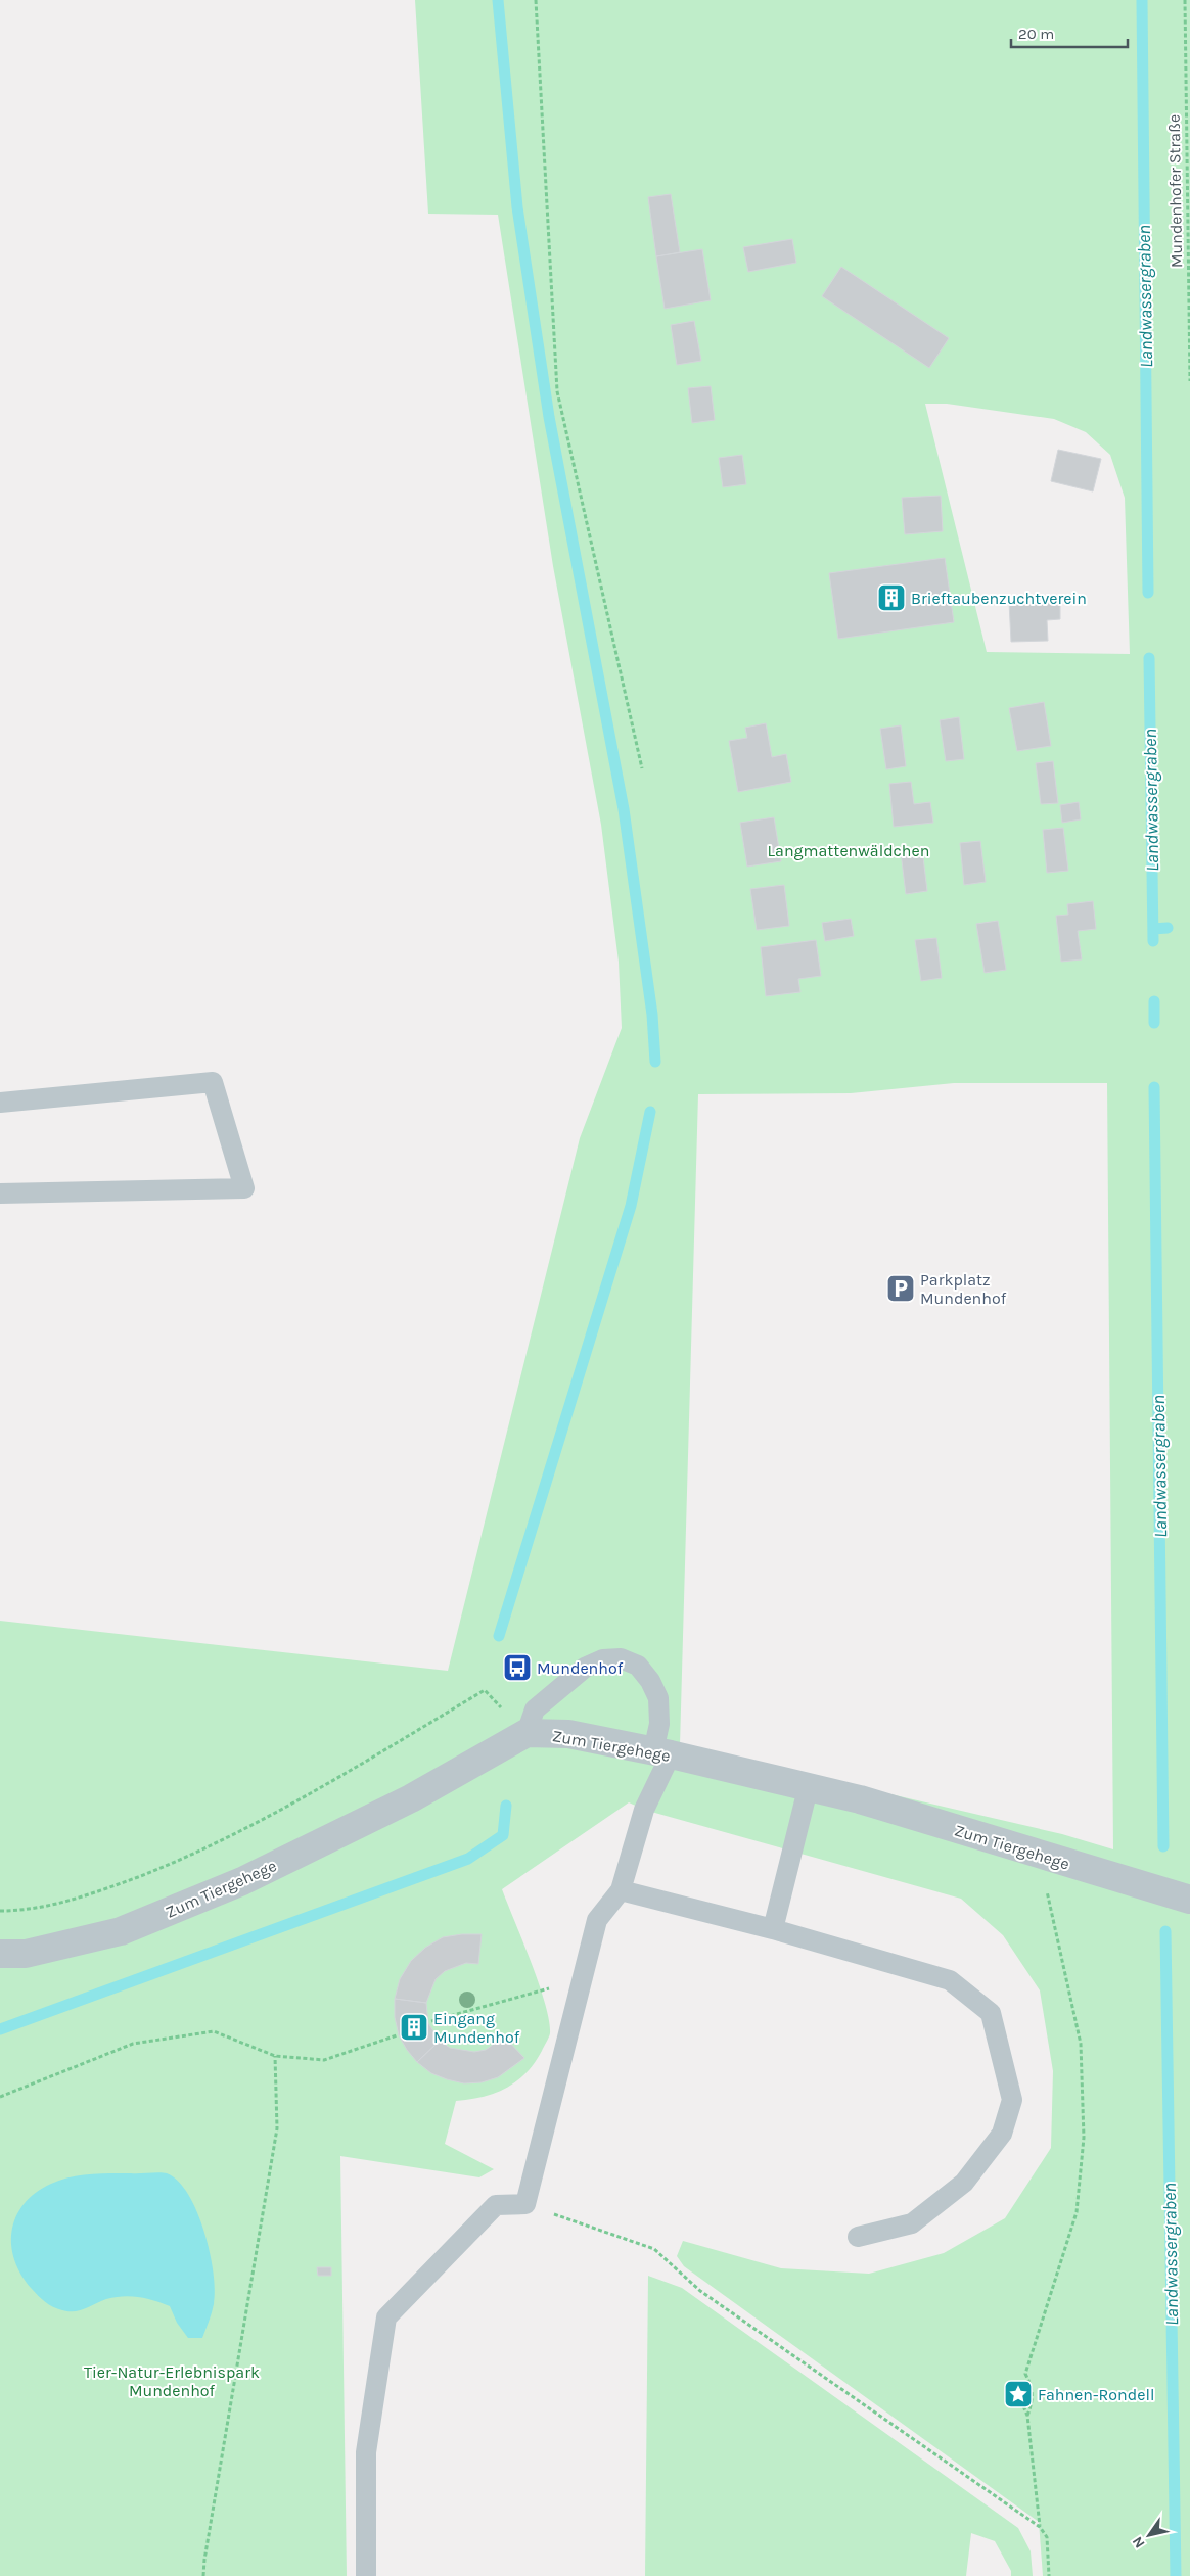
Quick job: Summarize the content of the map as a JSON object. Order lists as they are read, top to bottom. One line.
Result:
{"streets":{"street":["Zum Tiergehege"],"path":["Mundenhofer Straße"]},"water":["Landwassergraben"],"parks":["Langmattenwäldchen","Tier-Natur-Erlebnispark Mundenhof"],"places":{"building":["Brieftaubenzuchtverein","Eingang Mundenhof"],"parking":["Parkplatz Mundenhof"],"bus stop":["Mundenhof"],"place":["Fahnen-Rondell"]},"scale_bar":"20 m","north":"bottom left"}
